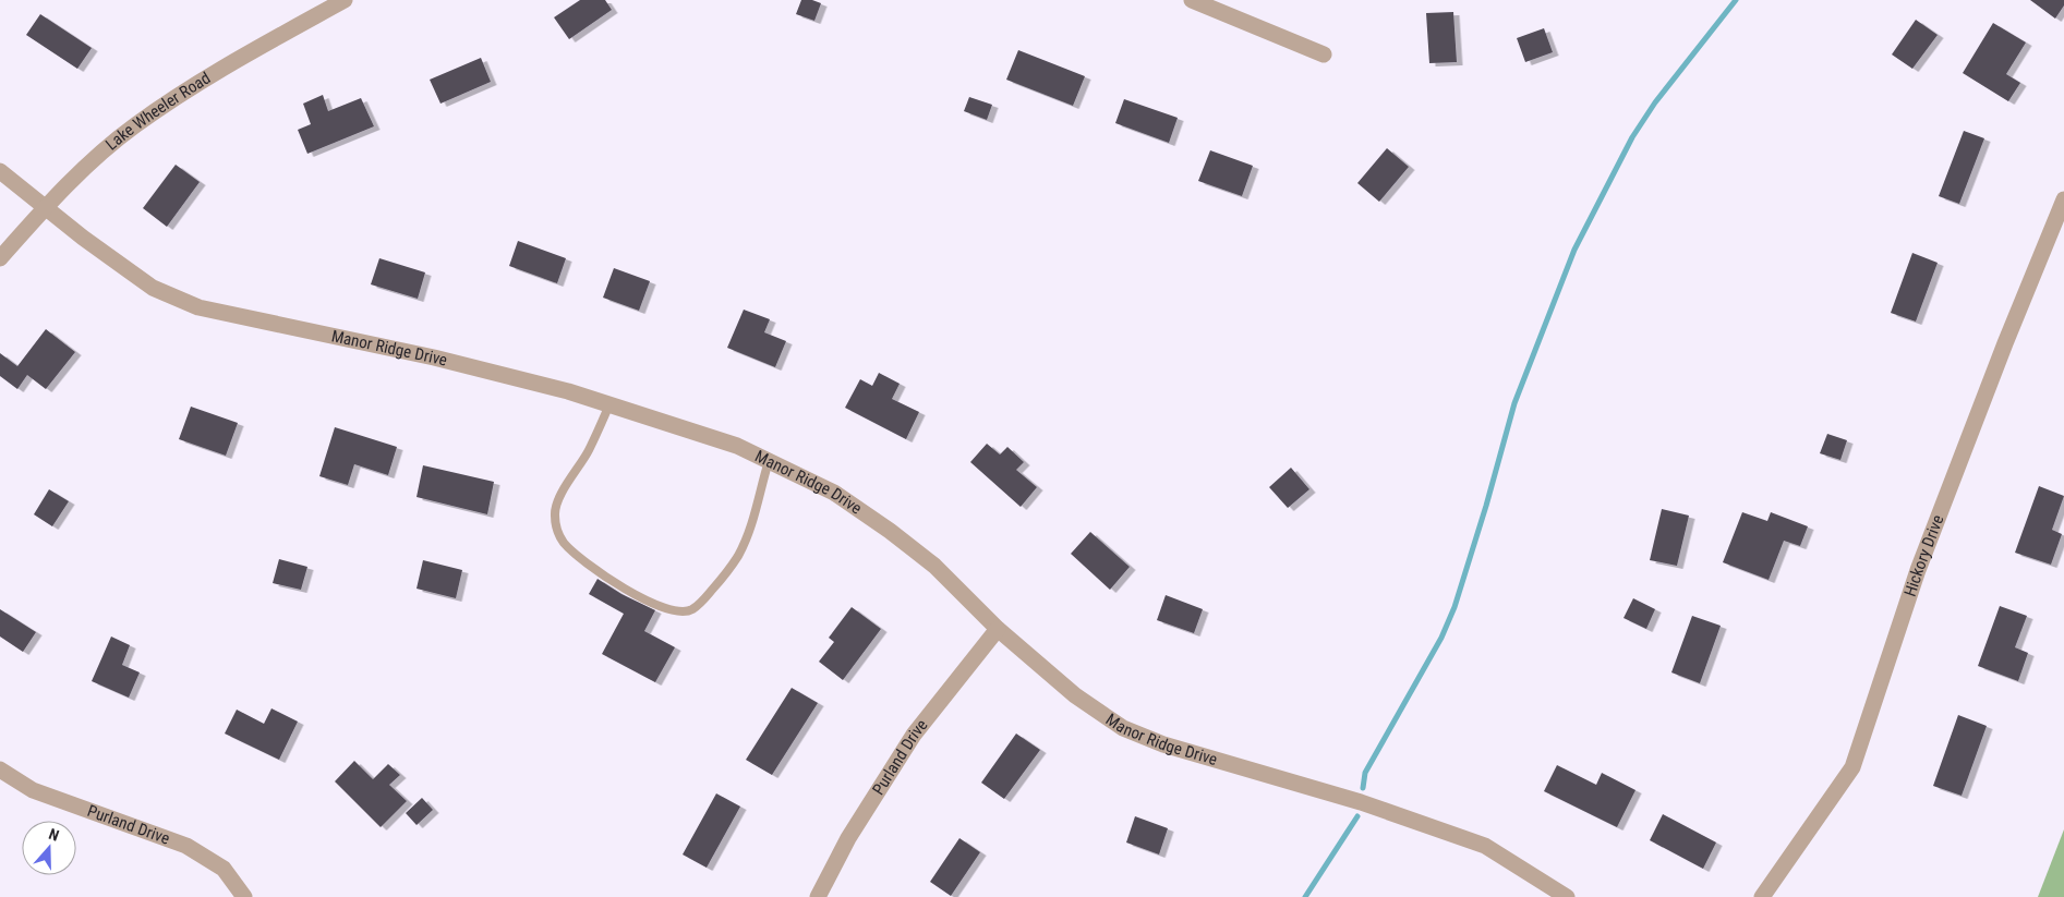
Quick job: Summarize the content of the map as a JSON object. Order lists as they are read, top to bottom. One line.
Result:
{"streets":{"street":["Lake Wheeler Road","Manor Ridge Drive","Hickory Drive","Purland Drive"]},"crossings":[["Lake Wheeler Road","Manor Ridge Drive"],["Manor Ridge Drive","Purland Drive"]],"north":"top"}
